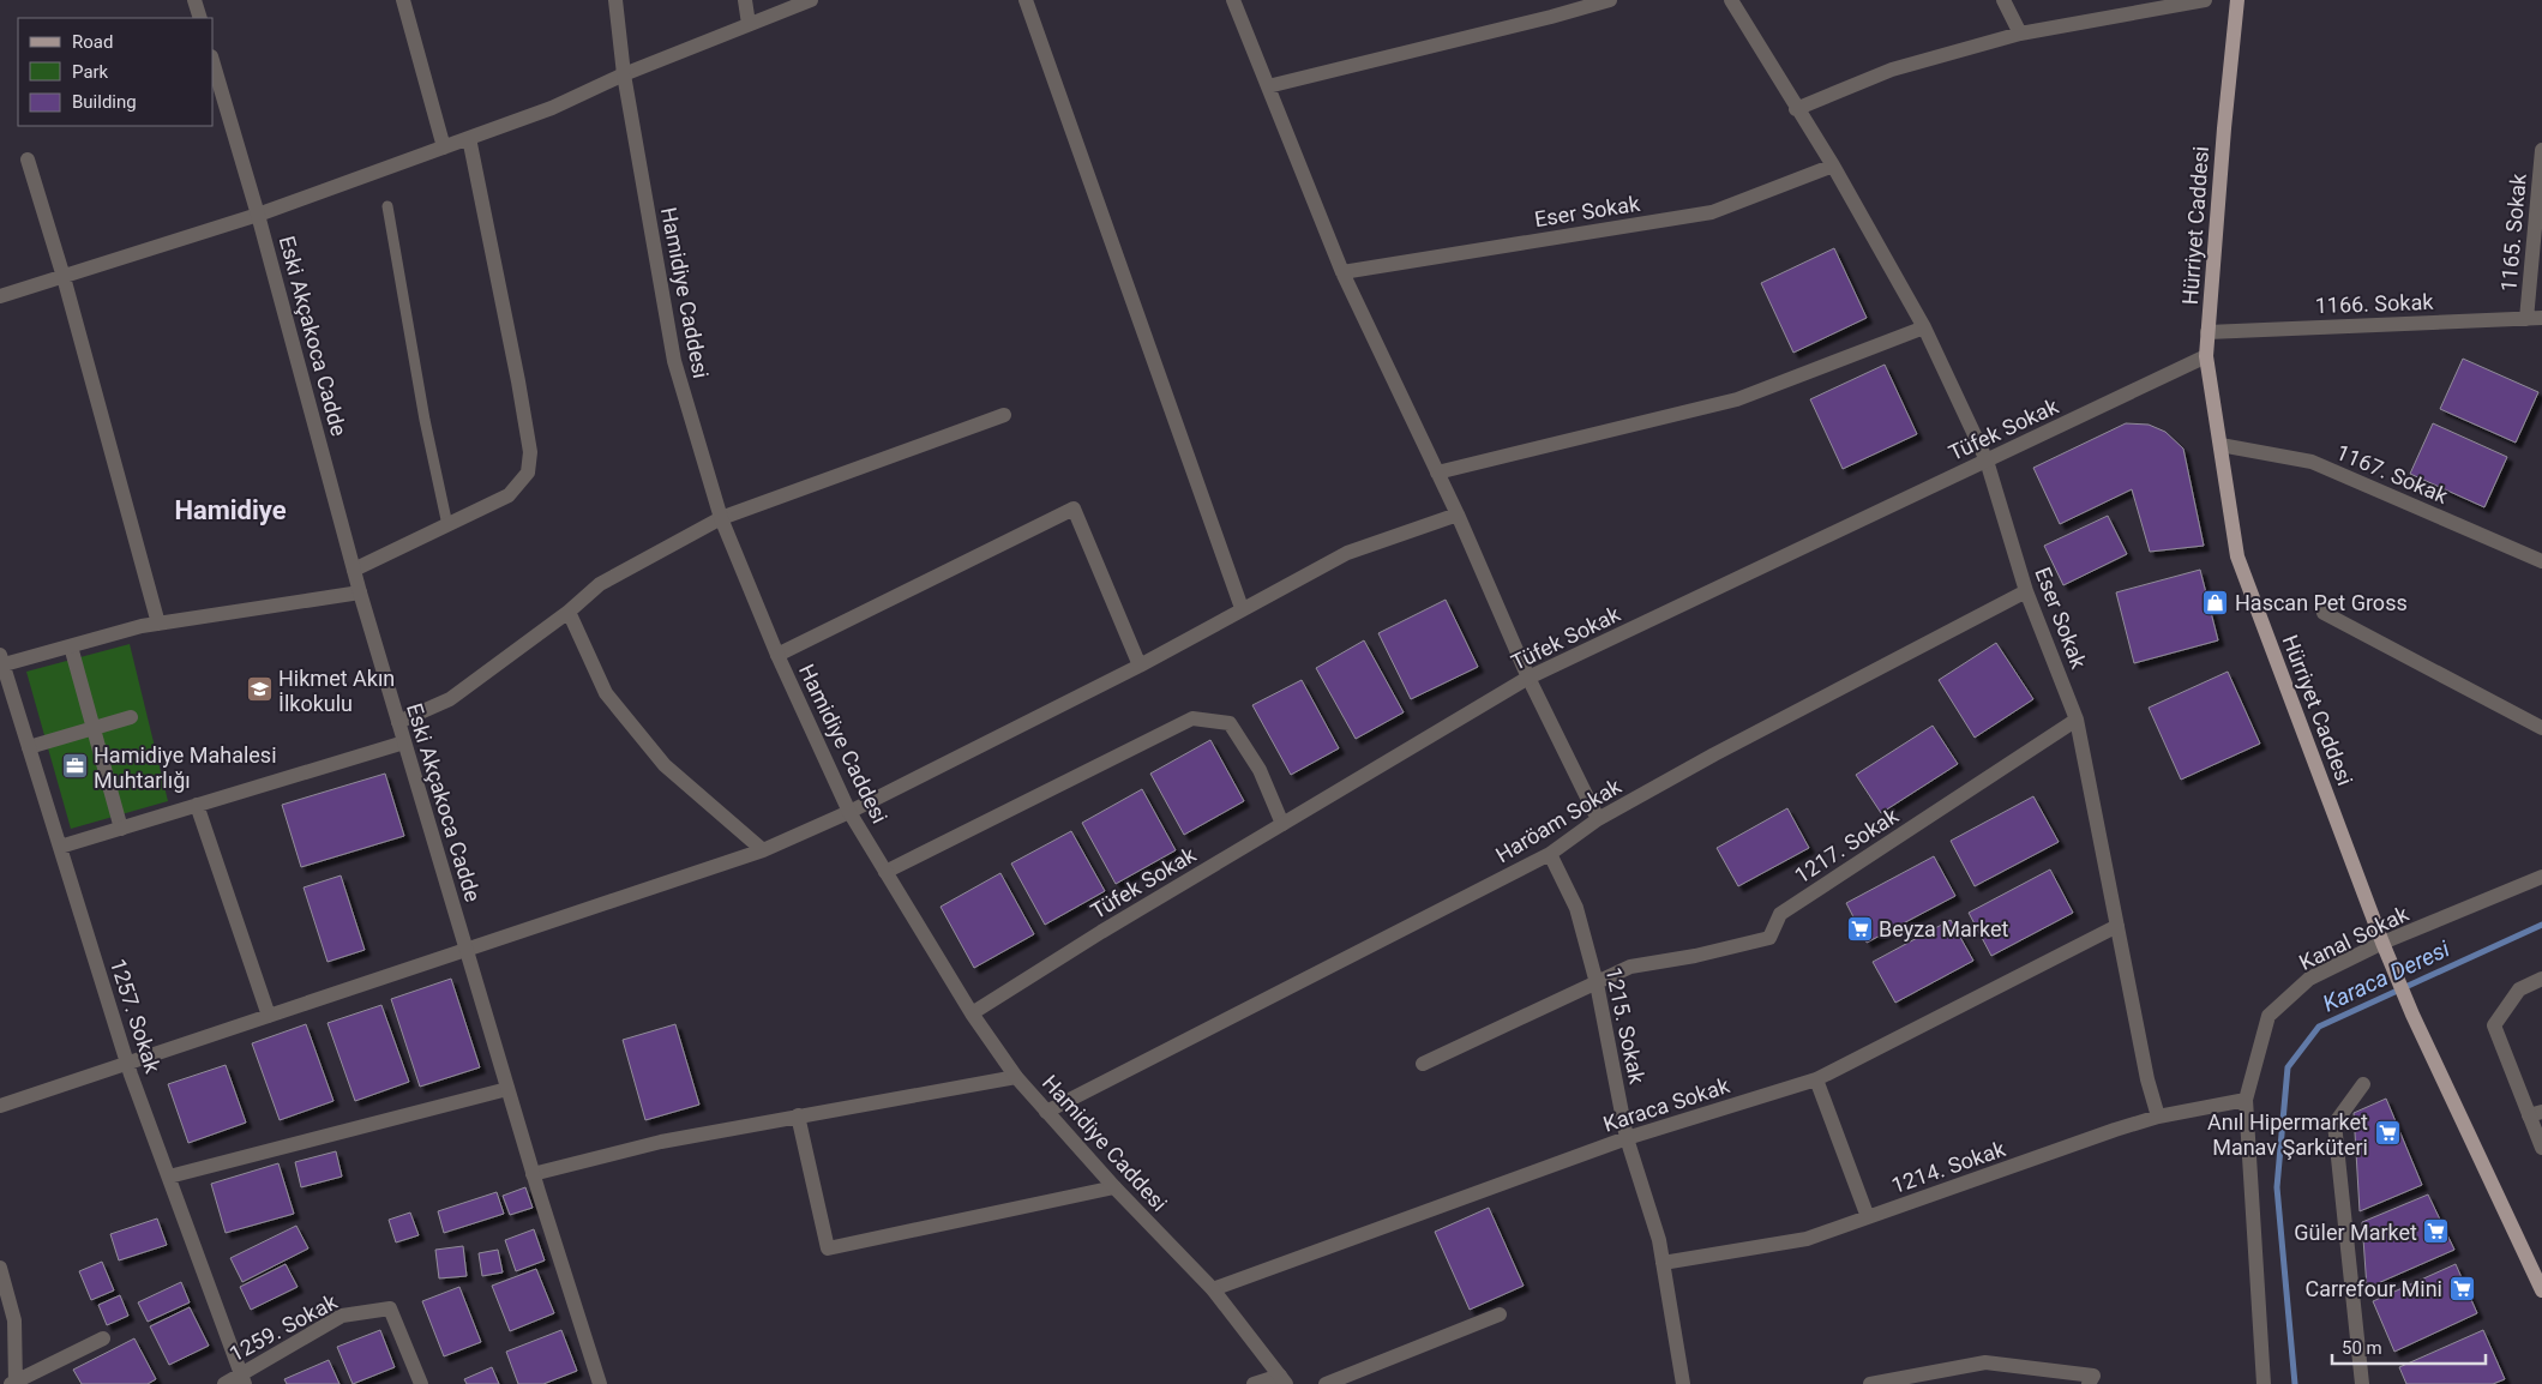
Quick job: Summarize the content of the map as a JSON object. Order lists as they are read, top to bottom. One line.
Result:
{"streets":{"main road":["Hürriyet Caddesi"],"street":["Eser Sokak","1165. Sokak","Hamidiye Caddesi","1166. Sokak","Eski Akçakoca Cadde","Tüfek Sokak","1167. Sokak","Haröam Sokak","1217. Sokak","Kanal Sokak","1257. Sokak","1215. Sokak","Karaca Sokak","1214. Sokak","1259. Sokak"]},"crossings":[["Eser Sokak","Tüfek Sokak"],["Eser Sokak","Haröam Sokak"],["Eser Sokak","1217. Sokak"],["Eser Sokak","Karaca Sokak"],["Eser Sokak","1214. Sokak"],["Hürriyet Caddesi","1166. Sokak"],["Hürriyet Caddesi","Tüfek Sokak"],["Hürriyet Caddesi","1167. Sokak"],["Hürriyet Caddesi","Kanal Sokak"],["1165. Sokak","1166. Sokak"],["Hamidiye Caddesi","Tüfek Sokak"],["Hamidiye Caddesi","Haröam Sokak"],["Hamidiye Caddesi","Karaca Sokak"],["Haröam Sokak","1215. Sokak"],["1217. Sokak","1215. Sokak"],["Kanal Sokak","1214. Sokak"],["1257. Sokak","1259. Sokak"],["1215. Sokak","Karaca Sokak"],["1215. Sokak","1214. Sokak"]],"districts":["Hamidiye"],"water":["Karaca Deresi"],"places":{"shop":["Hascan Pet Gross"],"school or university":["Hikmet Akın İlkokulu"],"office":["Hamidiye Mahalesi Muhtarlığı"],"supermarket":["Beyza Market","Anıl Hipermarket Manav Şarküteri","Güler Market","Carrefour Mini"]},"legend":["Road","Park","Building"],"scale_bar":"50 m"}
